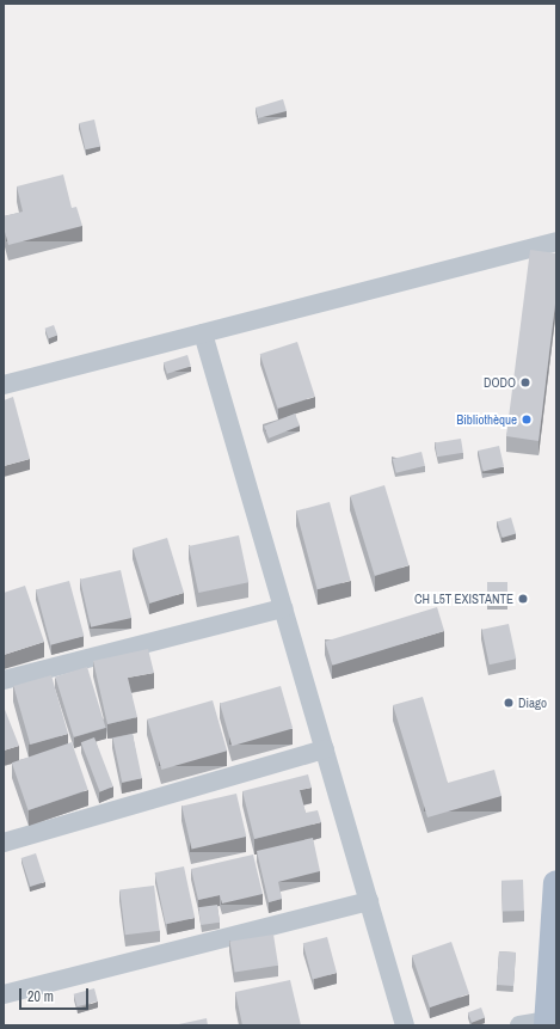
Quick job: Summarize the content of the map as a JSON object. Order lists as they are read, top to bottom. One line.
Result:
{"places":["DODO","Bibliothèque","CH L5T EXISTANTE","Diago"],"scale_bar":"20 m"}
